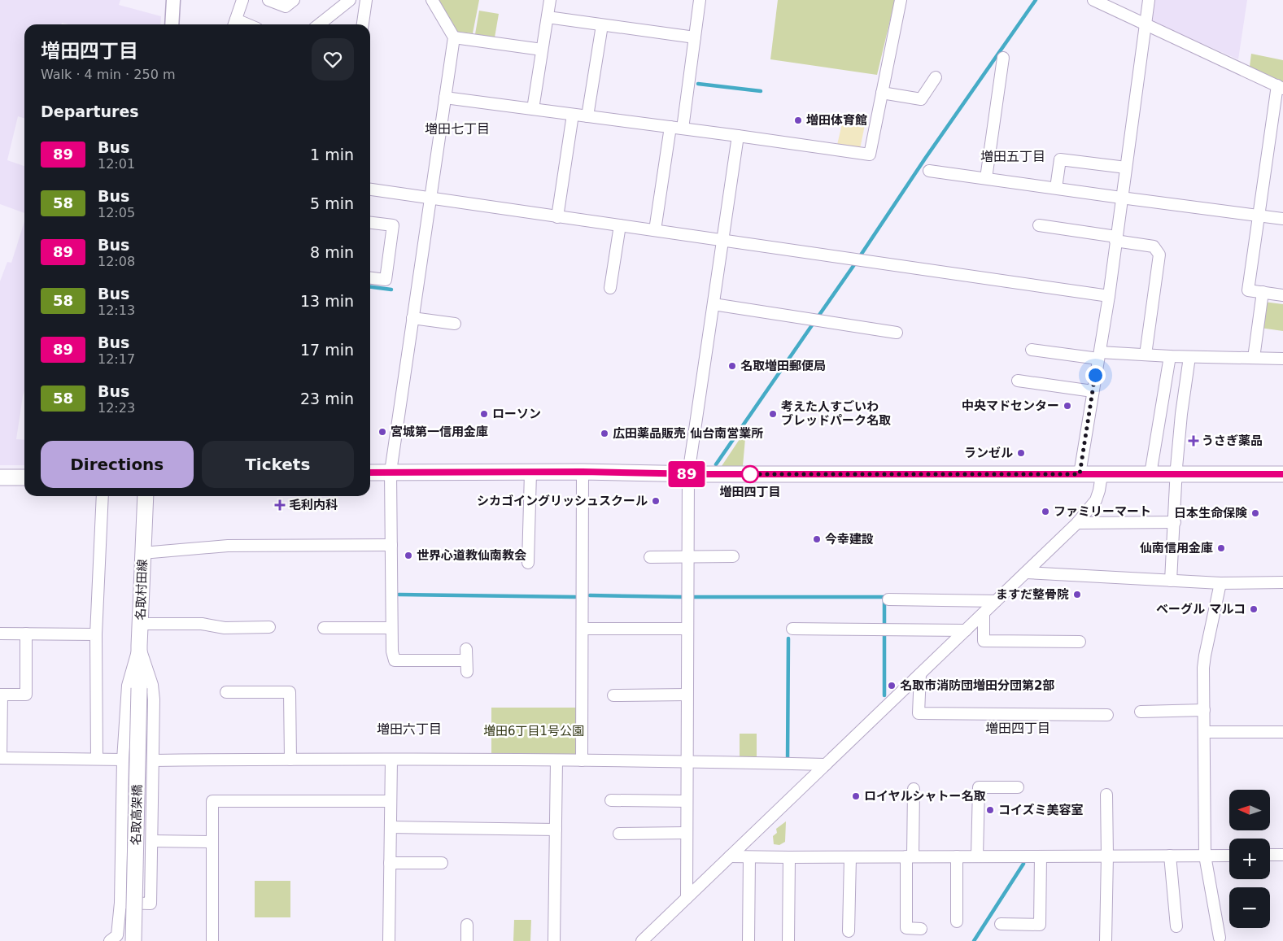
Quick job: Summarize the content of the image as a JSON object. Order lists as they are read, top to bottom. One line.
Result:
{"streets":{"main road":["名取村田線","名取高架橋"]},"crossings":[["名取村田線","名取高架橋"]],"districts":["増田七丁目","増田五丁目","増田四丁目","増田六丁目"],"parks":["増田6丁目1号公園"],"places":{"other":["増田体育館","名取増田郵便局","中央マドセンター","ローソン","考えた人すごいわ ブレッドパーク名取","宮城第一信用金庫","広田薬品販売 仙台南営業所","ランゼル","増田四丁目","シカゴイングリッシュスクール","ファミリーマート","日本生命保険","今幸建設","仙南信用金庫","世界心道教仙南教会","ますだ整骨院","ベーグル マルコ","名取市消防団増田分団第2部","ロイヤルシャトー名取","コイズミ美容室"],"health":["うさぎ薬品","毛利内科"]},"lines":["bus line 89"],"north":"left","page":{"on_map":"89","heading":[["増田四丁目","Walk · 4 min · 250 m"],"Departures"],"list":[{"mark":"89","name":"Bus","note":"12:01","value":"1 min"},{"mark":"58","name":"Bus","note":"12:05","value":"5 min"},{"mark":"89","name":"Bus","note":"12:08","value":"8 min"},{"mark":"58","name":"Bus","note":"12:13","value":"13 min"},{"mark":"89","name":"Bus","note":"12:17","value":"17 min"},{"mark":"58","name":"Bus","note":"12:23","value":"23 min"}],"buttons":["Directions","Tickets"],"map_buttons":["+","−"]}}
